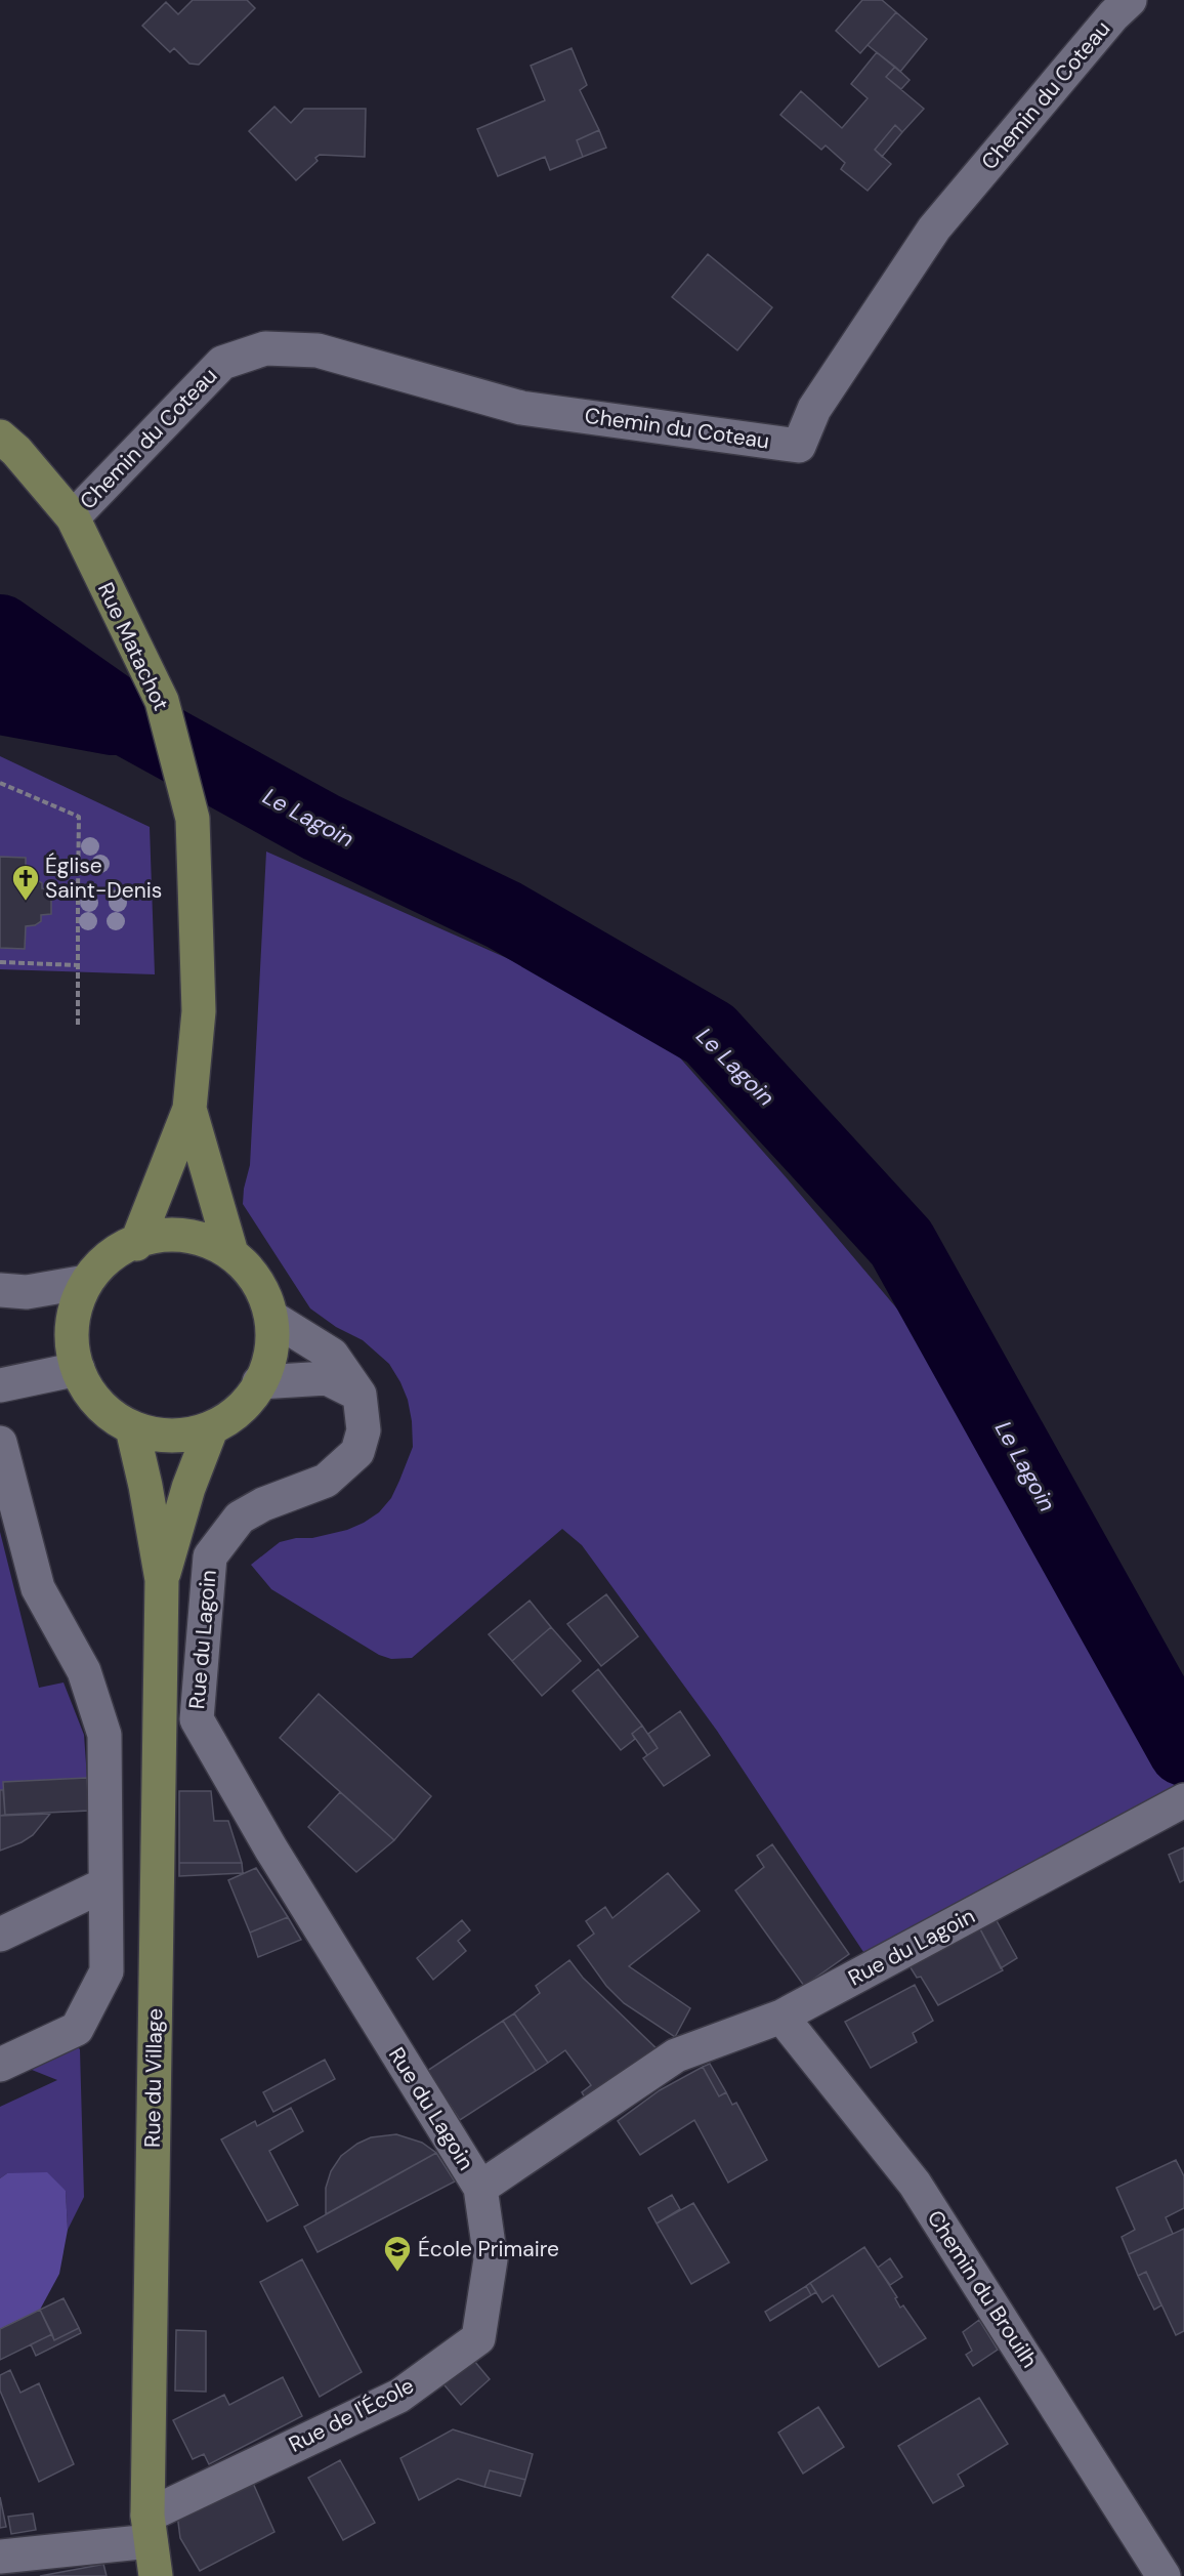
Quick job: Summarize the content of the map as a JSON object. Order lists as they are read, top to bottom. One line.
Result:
{"streets":{"main road":["Rue Matachot","Rue du Village"],"street":["Chemin du Coteau","Rue du Lagoin","Chemin du Brouilh","Rue de l'École"]},"crossings":[["Chemin du Coteau","Rue Matachot"],["Rue Matachot","Rue du Lagoin"],["Rue Matachot","Rue du Village"],["Rue du Lagoin","Rue du Village"],["Rue du Lagoin","Chemin du Brouilh"],["Rue du Lagoin","Rue de l'École"],["Rue du Village","Rue de l'École"]],"water":["Le Lagoin"],"places":{"church":["Église Saint-Denis"],"school or university":["École Primaire"]}}
